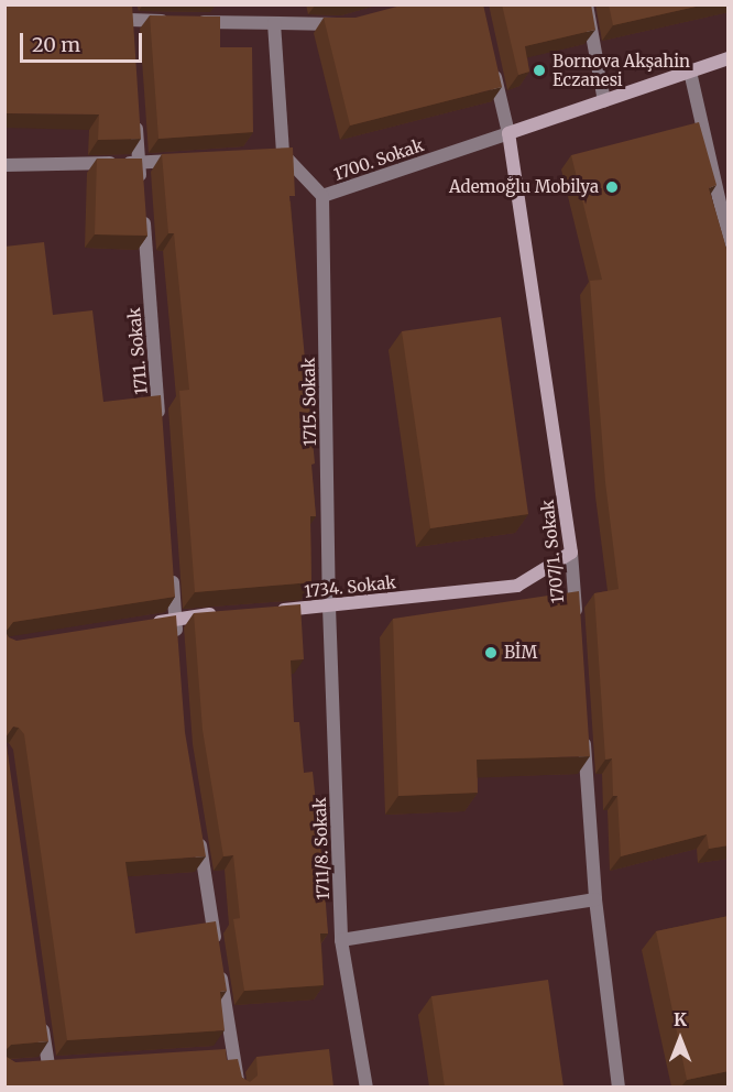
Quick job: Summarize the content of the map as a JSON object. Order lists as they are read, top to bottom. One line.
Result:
{"streets":{"street":["1700. Sokak","1711. Sokak","1715. Sokak","1707/1. Sokak","1734. Sokak","1711/8. Sokak"]},"crossings":[["1700. Sokak","1715. Sokak"],["1700. Sokak","1707/1. Sokak"],["1715. Sokak","1734. Sokak"],["1715. Sokak","1711/8. Sokak"],["1707/1. Sokak","1734. Sokak"],["1734. Sokak","1711/8. Sokak"]],"places":["Bornova Akşahin Eczanesi","Ademoğlu Mobilya","BİM"],"scale_bar":"20 m","north":"top"}
